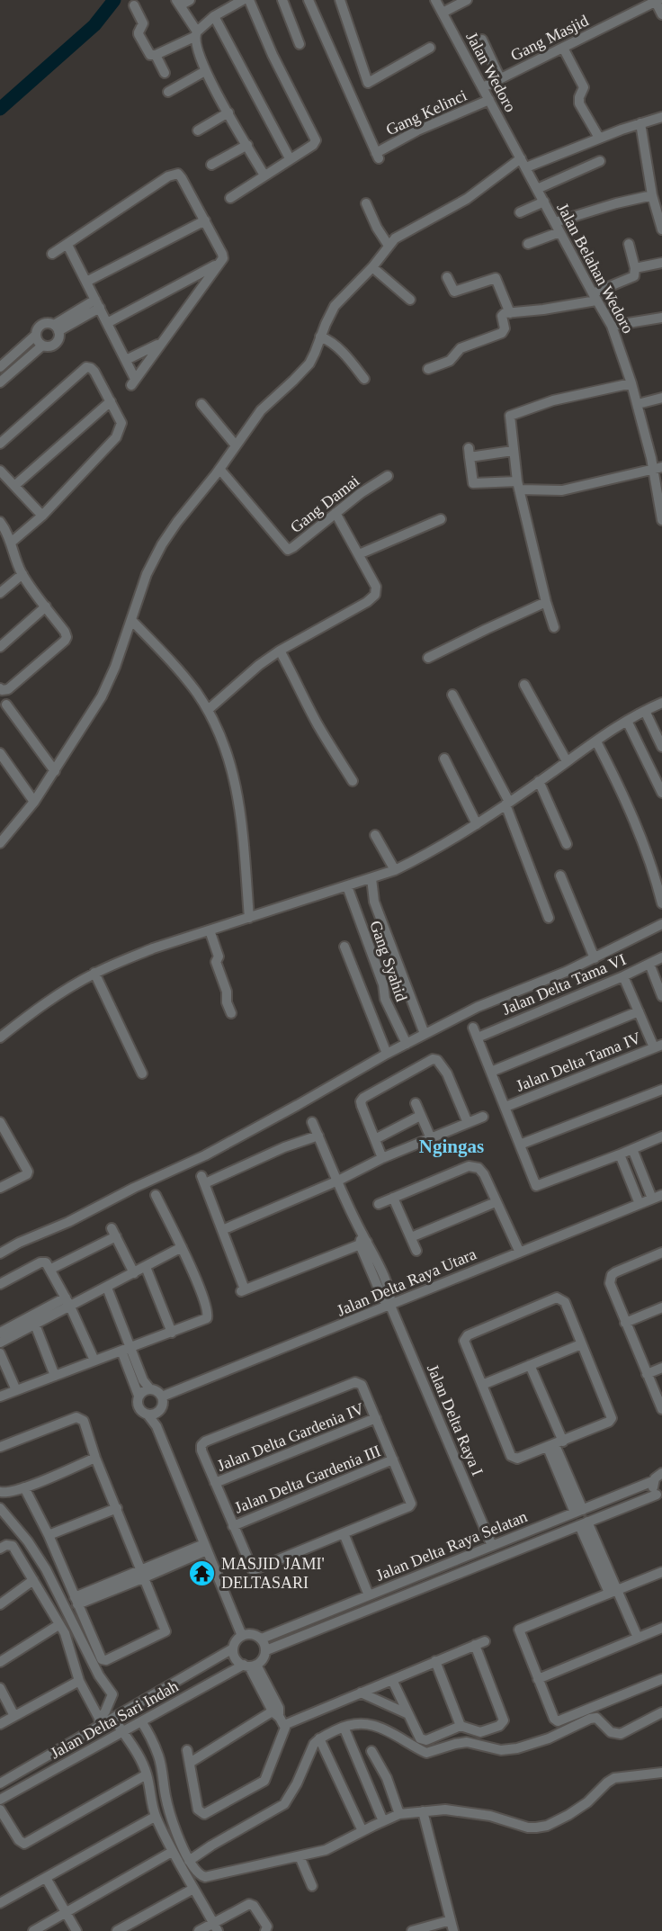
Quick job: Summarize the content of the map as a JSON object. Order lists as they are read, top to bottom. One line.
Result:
{"streets":{"street":["Gang Masjid","Jalan Wedoro","Gang Kelinci","Jalan Belahan Wedoro","Gang Damai","Gang Syahid","Jalan Delta Tama VI","Jalan Delta Tama IV","Jalan Delta Raya Utara","Jalan Delta Raya I","Jalan Delta Gardenia IV","Jalan Delta Gardenia III","Jalan Delta Raya Selatan","Jalan Delta Sari Indah"]},"crossings":[["Gang Masjid","Jalan Wedoro"],["Jalan Wedoro","Gang Kelinci"],["Jalan Wedoro","Jalan Belahan Wedoro"],["Jalan Delta Raya Utara","Jalan Delta Raya I"],["Jalan Delta Raya I","Jalan Delta Raya Selatan"],["Jalan Delta Raya Selatan","Jalan Delta Sari Indah"]],"districts":["Ngingas"],"places":{"temple":["MASJID JAMI' DELTASARI"]}}
